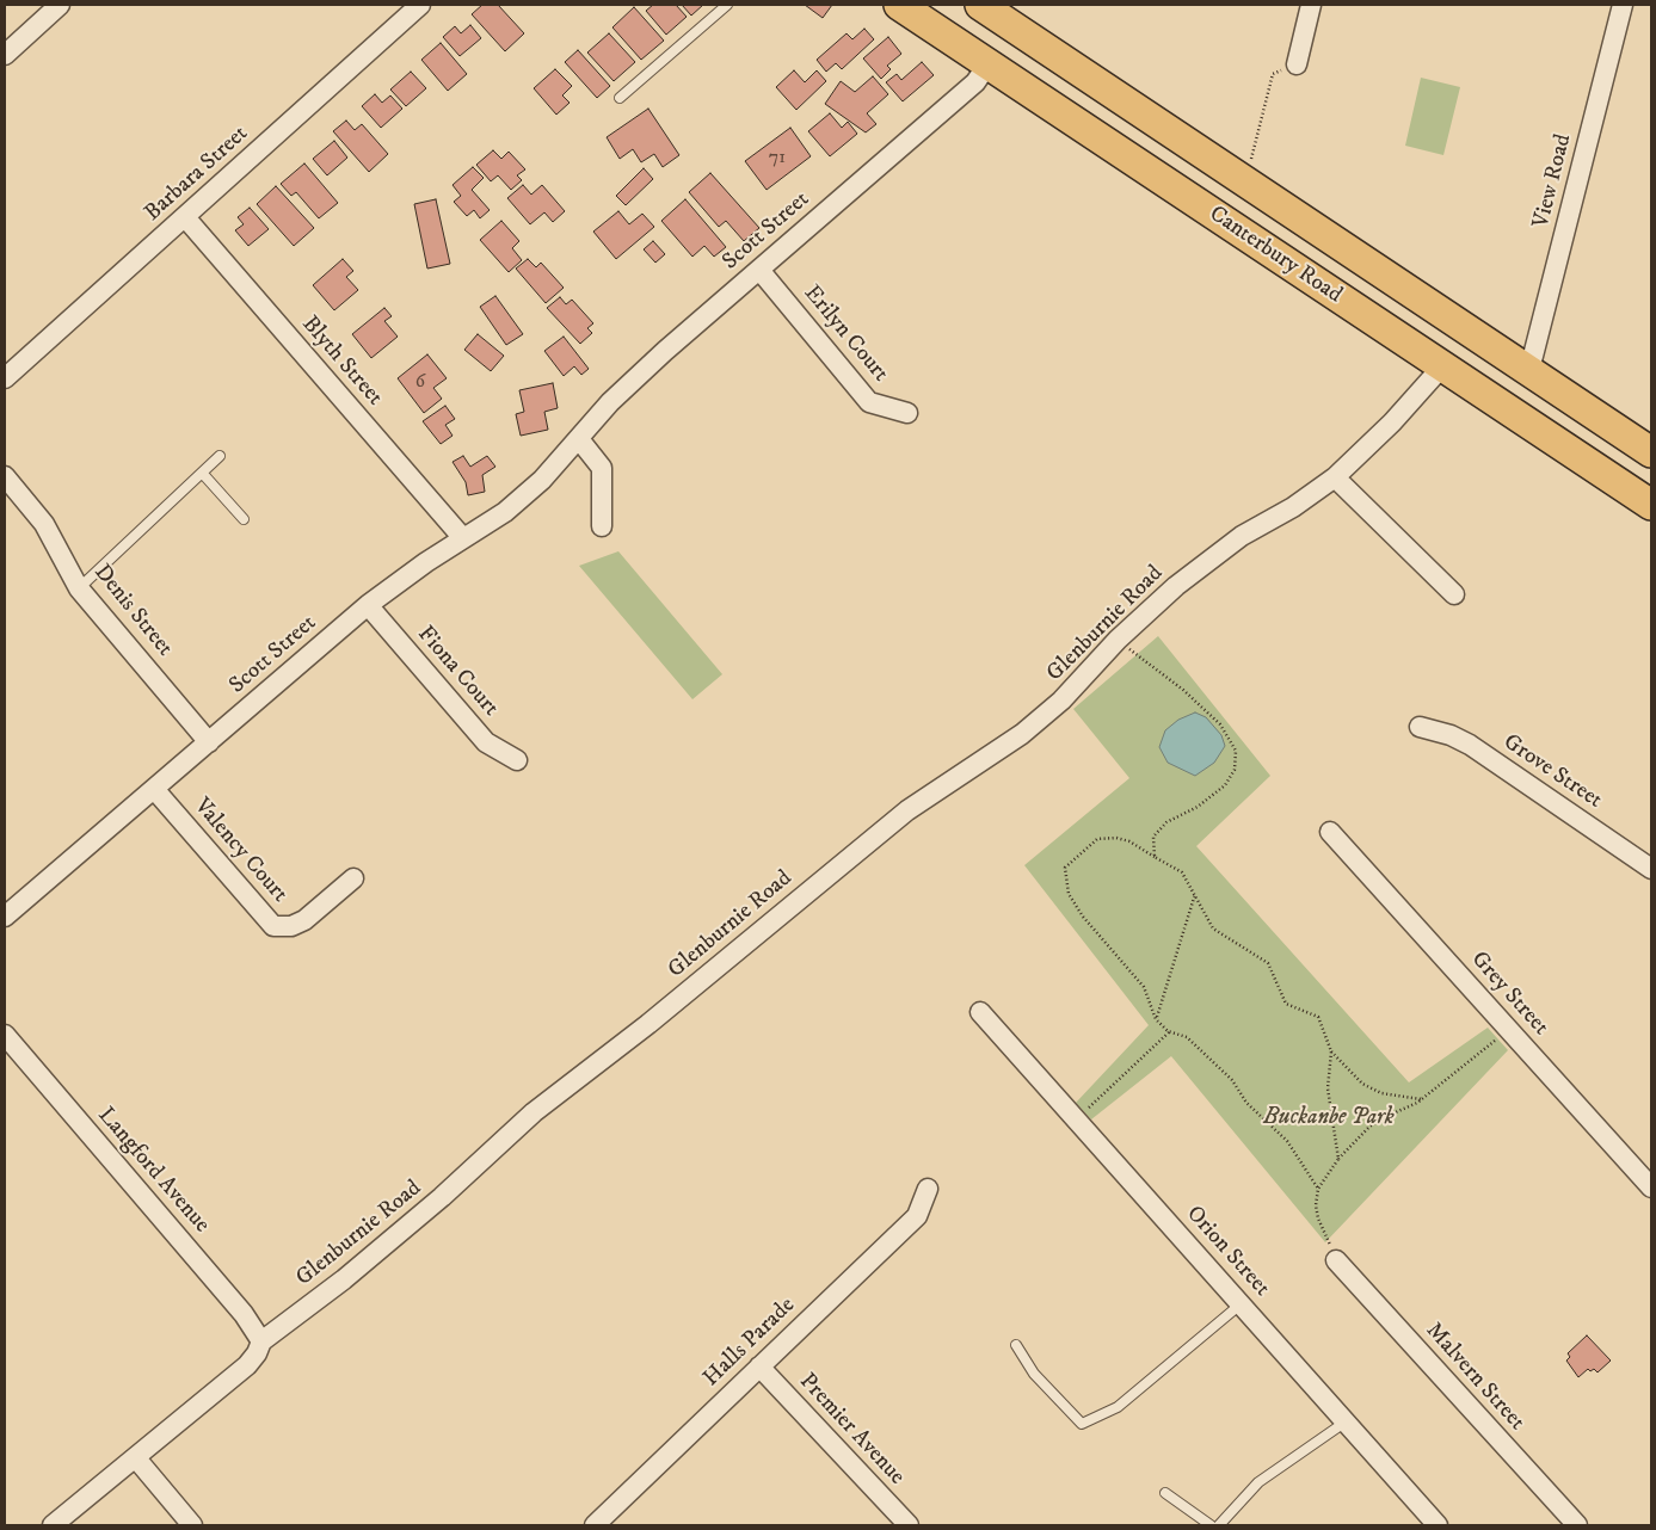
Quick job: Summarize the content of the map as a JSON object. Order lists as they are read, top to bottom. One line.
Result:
{"streets":{"main road":["Canterbury Road"],"street":["Barbara Street","View Road","Scott Street","Erilyn Court","Blyth Street","Denis Street","Glenburnie Road","Fiona Court","Grove Street","Valency Court","Grey Street","Langford Avenue","Orion Street","Halls Parade","Malvern Street","Premier Avenue"]},"crossings":[["Barbara Street","Blyth Street"],["View Road","Canterbury Road"],["Scott Street","Canterbury Road"],["Scott Street","Erilyn Court"],["Scott Street","Blyth Street"],["Scott Street","Denis Street"],["Scott Street","Fiona Court"],["Scott Street","Valency Court"],["Canterbury Road","Glenburnie Road"],["Glenburnie Road","Langford Avenue"],["Halls Parade","Premier Avenue"]],"parks":["Buckanbe Park"],"house_numbers":["71","6"]}
